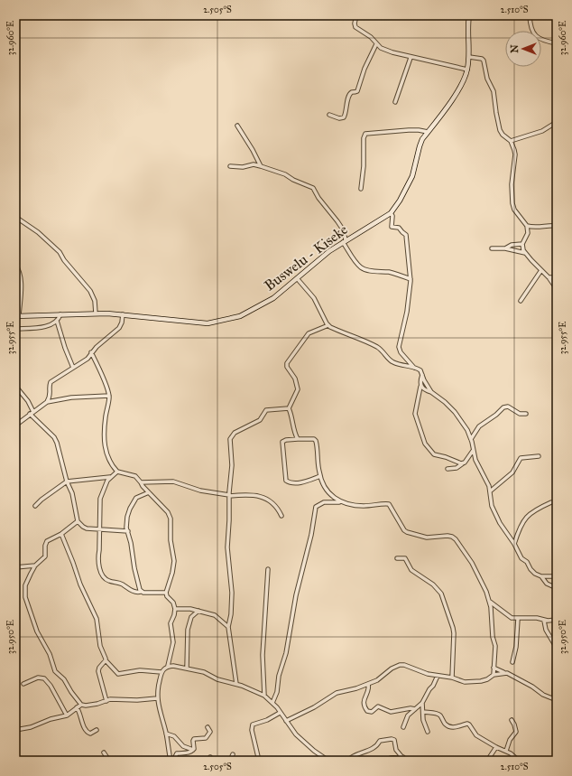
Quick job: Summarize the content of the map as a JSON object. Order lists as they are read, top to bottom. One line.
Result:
{"streets":{"main road":["Buswelu - Kiseke"]},"north":"left","coordinates":["2.505°S","2.510°S","32.960°E","32.955°E","32.950°E"]}
